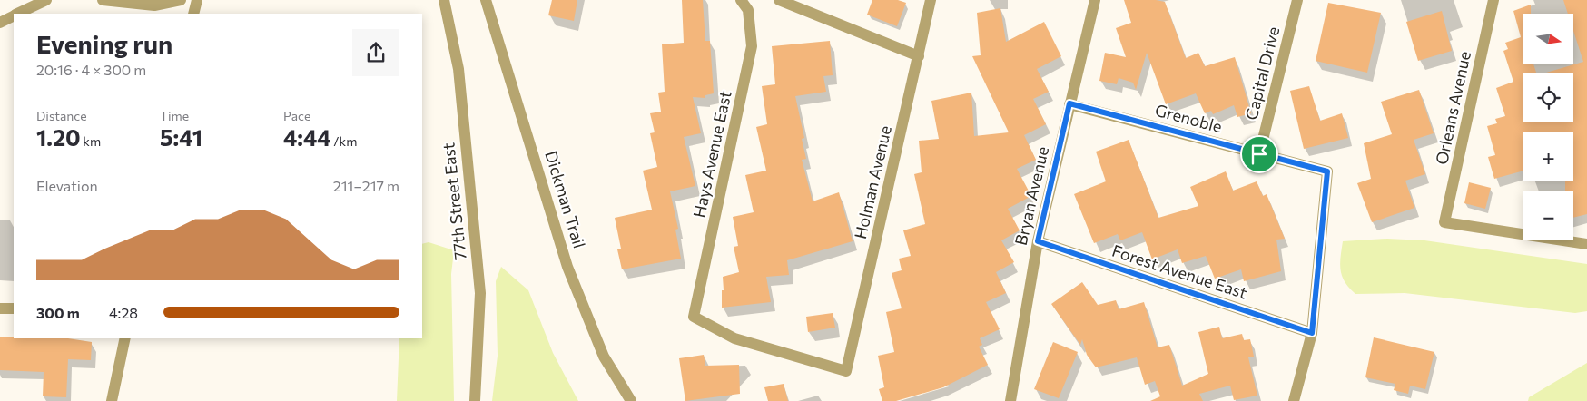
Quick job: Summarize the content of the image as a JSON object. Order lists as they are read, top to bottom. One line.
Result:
{"streets":{"street":["Capital Drive","Orleans Avenue","Grenoble","Hays Avenue East","Holman Avenue","Bryan Avenue","Dickman Trail","77th Street East","Forest Avenue East"]},"crossings":[["Capital Drive","Grenoble"],["Grenoble","Bryan Avenue"],["Grenoble","Forest Avenue East"],["Hays Avenue East","Holman Avenue"],["Bryan Avenue","Forest Avenue East"]],"north":"right","page":{"map_buttons":["+","−"],"heading":["Evening run","20:16 · 4 × 300 m"],"stats":[["Distance","1.20 km"],["Time","5:41"],["Pace","4:44 /km"]],"chart":["Elevation","211–217 m"],"list":[{"name":"300 m","note":"4:28"}]}}
